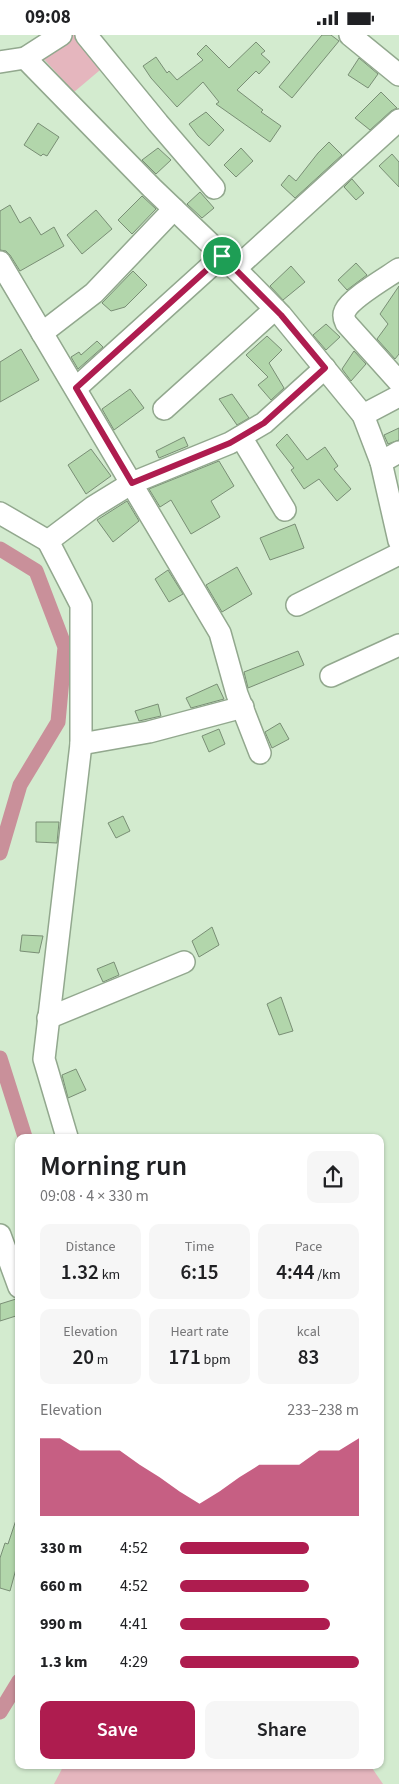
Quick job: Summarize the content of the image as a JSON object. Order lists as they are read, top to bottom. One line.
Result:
{"page":{"status":"09:08","heading":["Morning run","09:08 · 4 × 330 m"],"stats":[["Distance","1.32 km"],["Time","6:15"],["Pace","4:44 /km"],["Elevation","20 m"],["Heart rate","171 bpm"],["kcal","83"]],"chart":["Elevation","233–238 m"],"list":[{"name":"330 m","note":"4:52"},{"name":"660 m","note":"4:52"},{"name":"990 m","note":"4:41"},{"name":"1.3 km","note":"4:29"}],"buttons":["Save","Share"]}}
